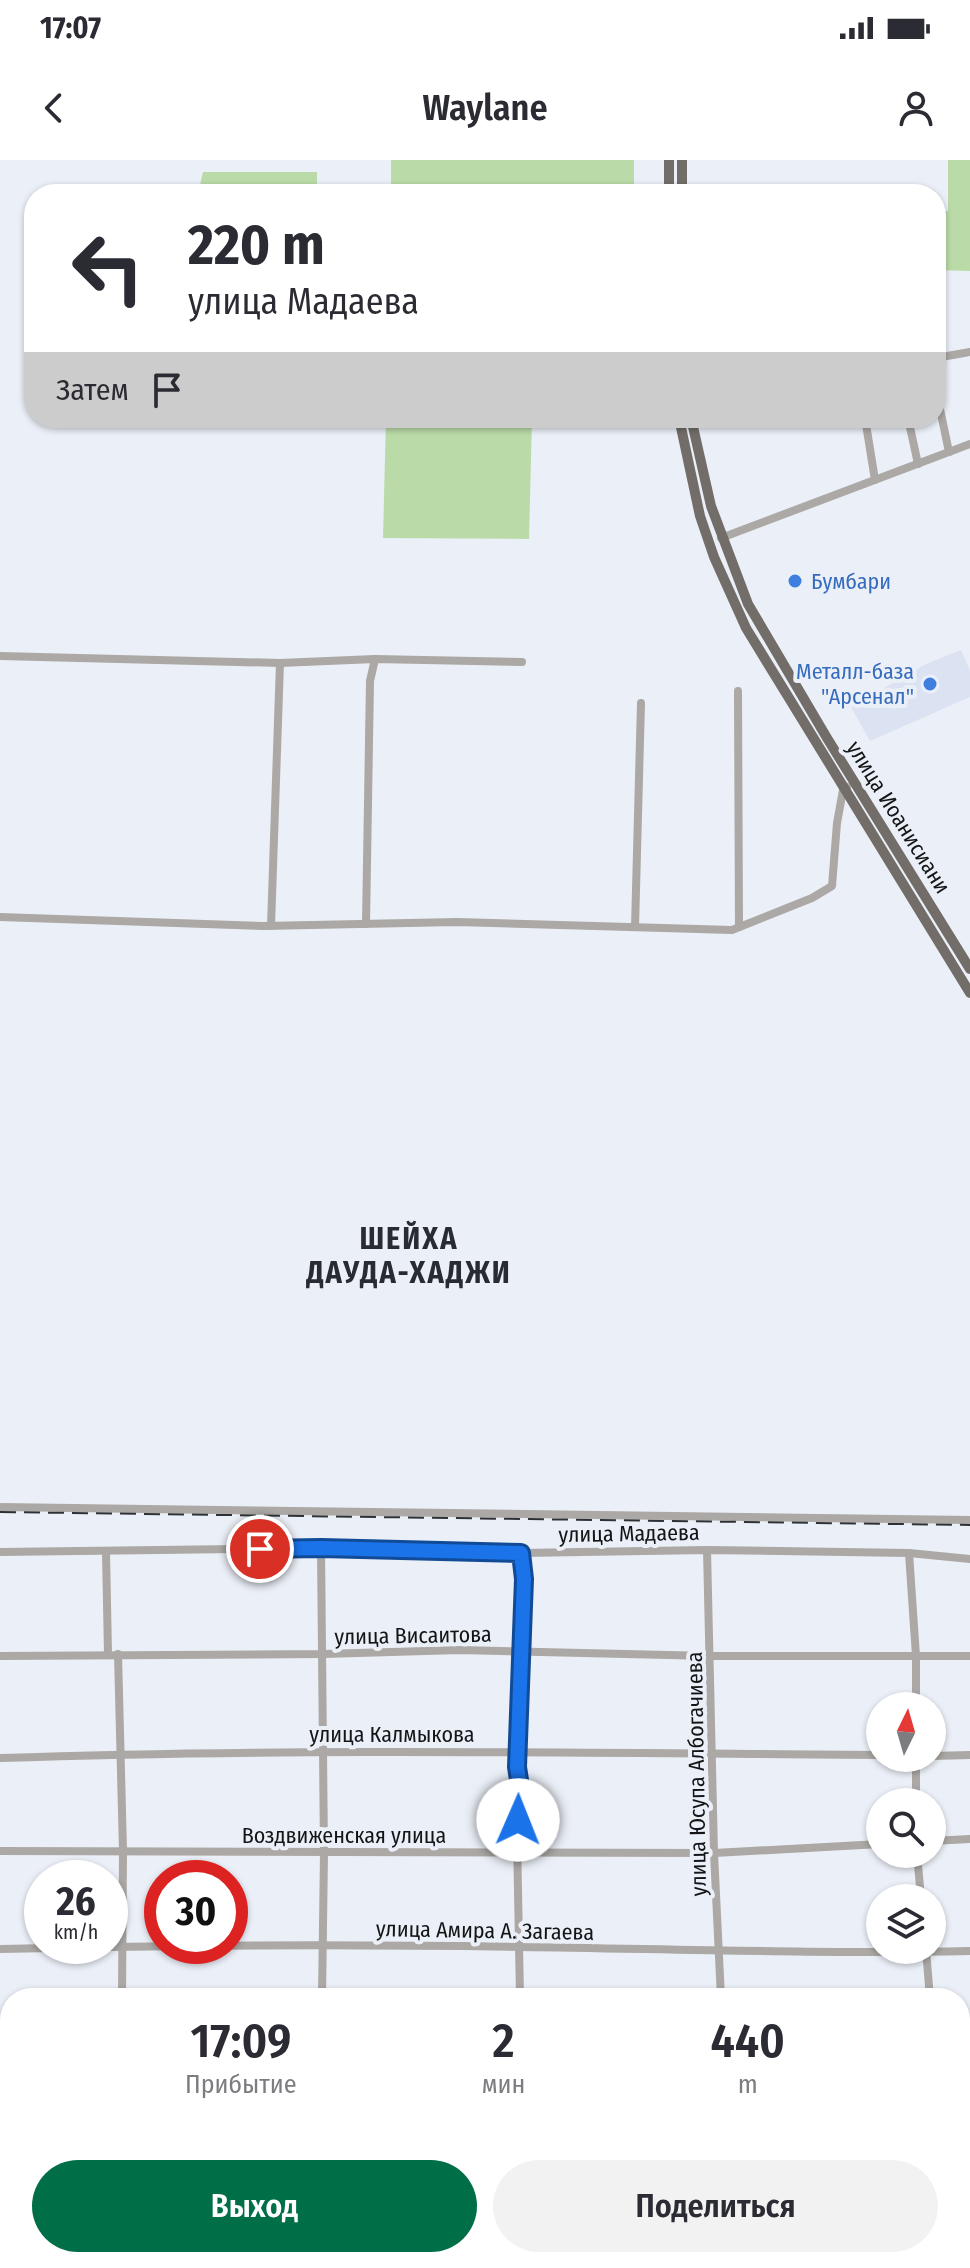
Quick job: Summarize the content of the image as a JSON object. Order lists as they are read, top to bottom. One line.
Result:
{"streets":{"main road":["улица Иоанисиани"],"street":["улица Мадаева","улица Висаитова","улица Калмыкова","улица Юсупа Албогачиева","Воздвиженская улица","улица Амира А. Загаева"]},"crossings":[["улица Мадаева","улица Юсупа Албогачиева"],["улица Висаитова","улица Юсупа Албогачиева"],["улица Калмыкова","улица Юсупа Албогачиева"],["улица Юсупа Албогачиева","Воздвиженская улица"],["улица Юсупа Албогачиева","улица Амира А. Загаева"]],"districts":["ШЕЙХА ДАУДА-ХАДЖИ"],"places":["Бумбари","Металл-база \"Арсенал\""],"north":"top","page":{"status":"17:07","header":"Waylane","turn":["220 m","улица Мадаева"],"then":"Затем","speed":"26 km/h","limit":"30","eta":["17:09","Прибытие","2","мин","440","m"],"buttons":["Выход","Поделиться"]}}
